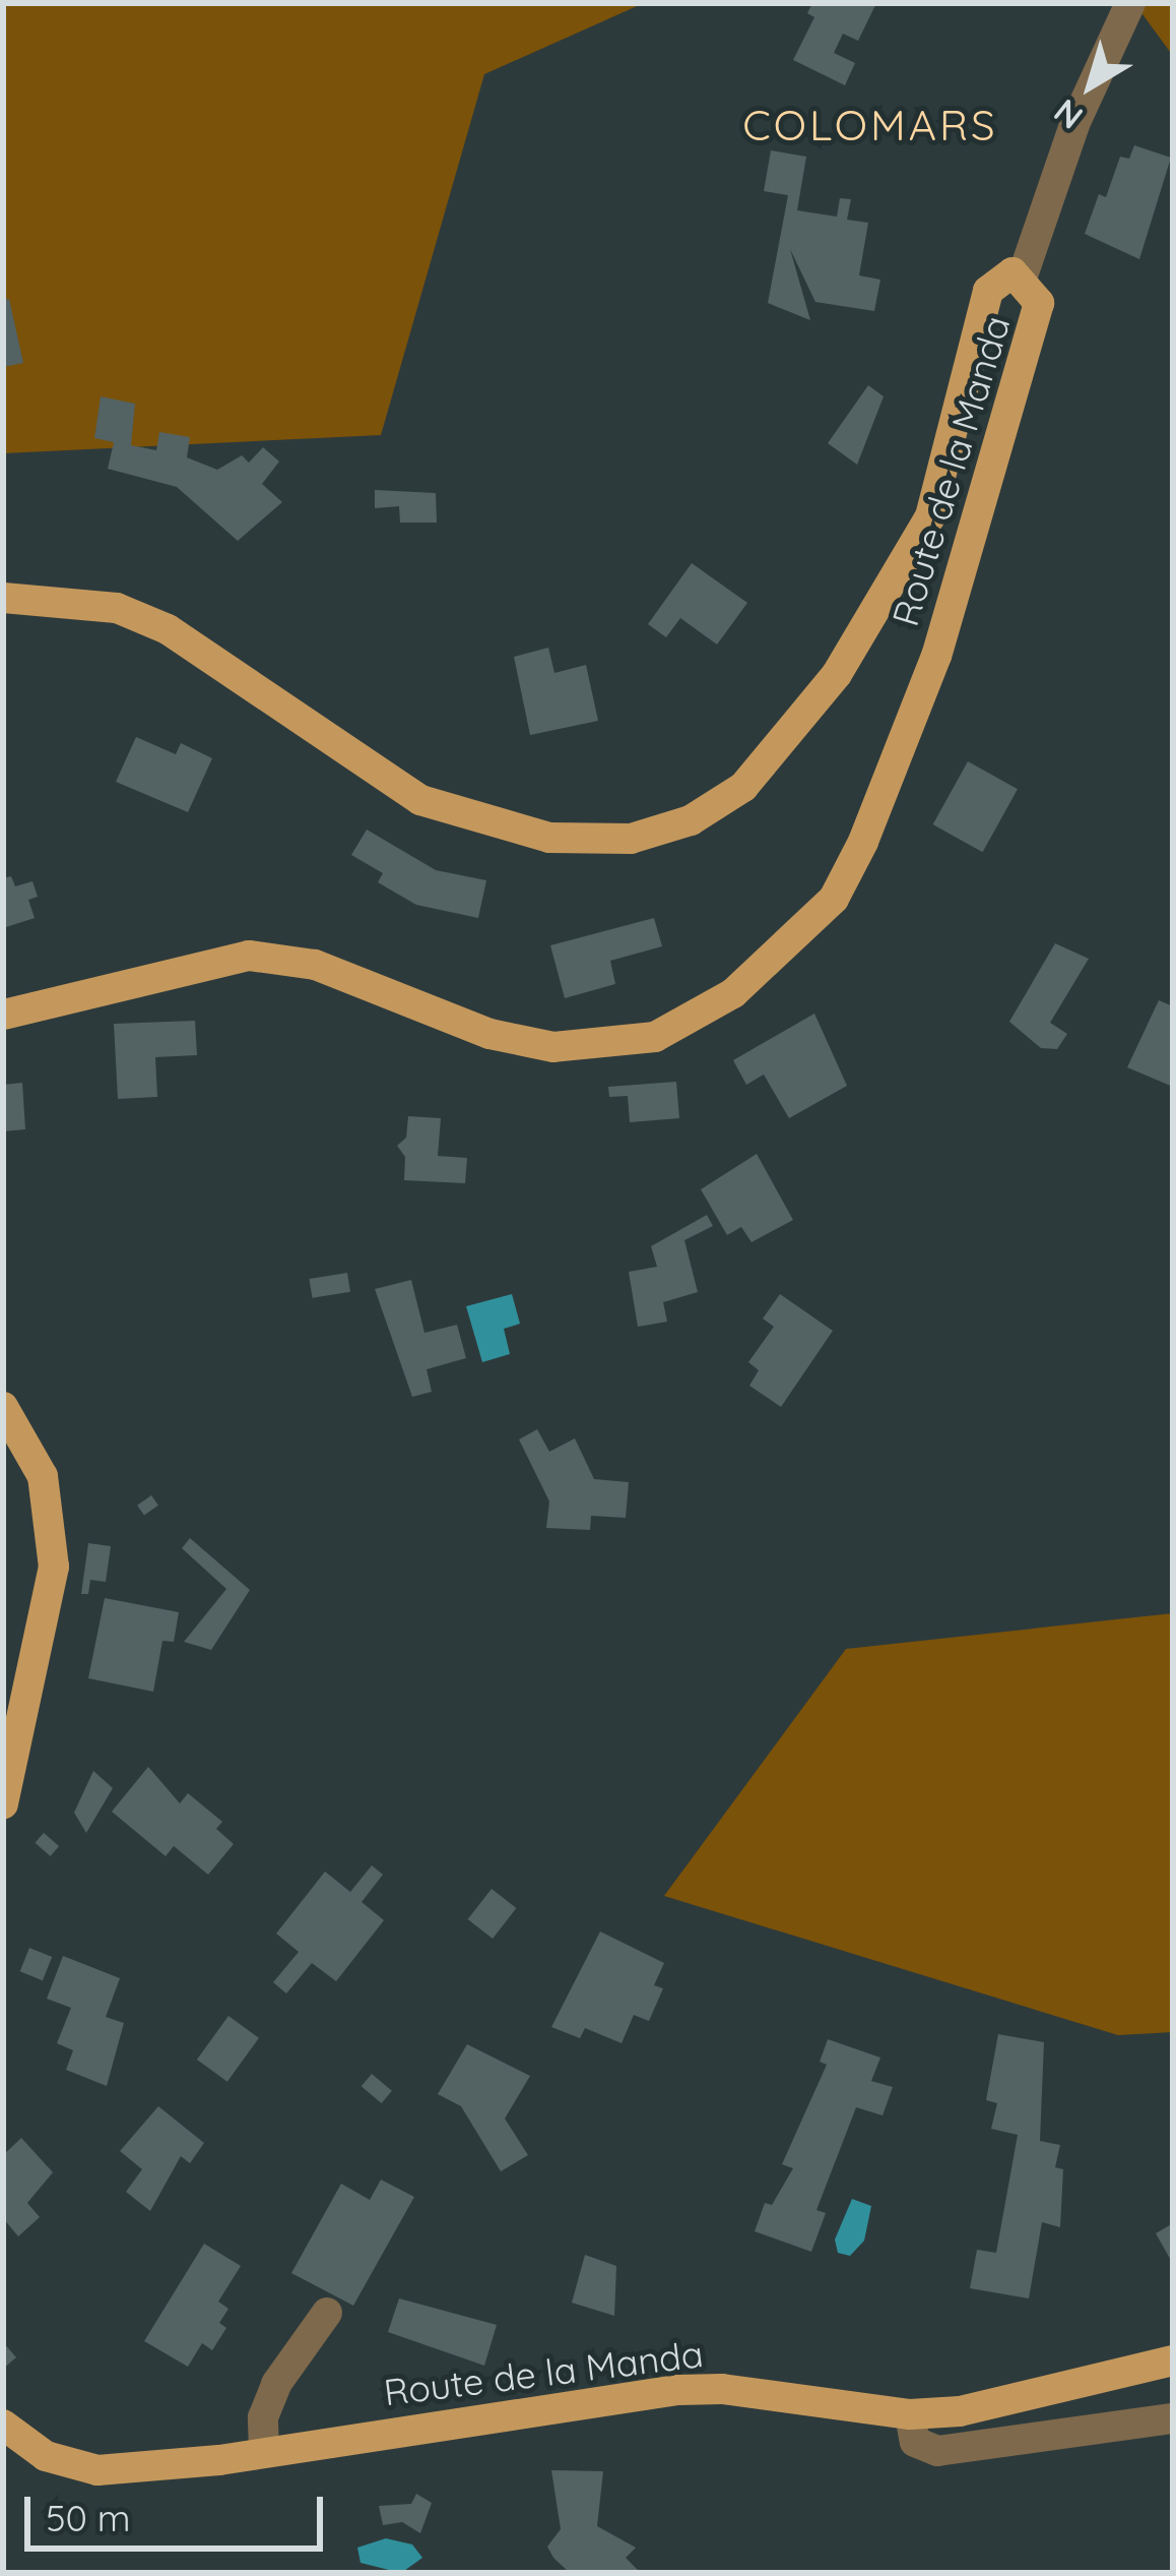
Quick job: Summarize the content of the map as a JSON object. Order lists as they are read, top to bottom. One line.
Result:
{"streets":{"main road":["Route de la Manda"]},"districts":["COLOMARS"],"scale_bar":"50 m","north":"bottom left"}
